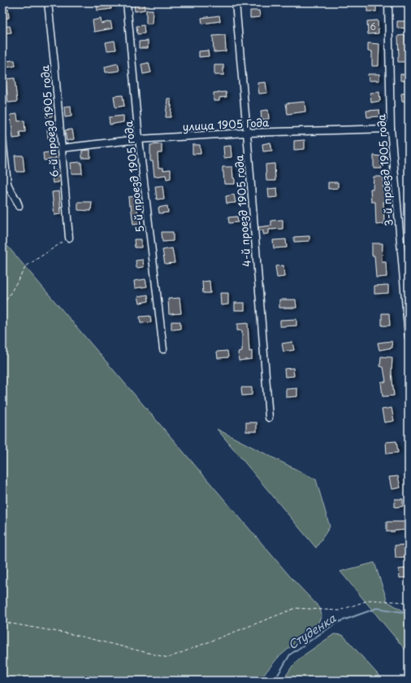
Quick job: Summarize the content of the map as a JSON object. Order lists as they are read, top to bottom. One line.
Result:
{"streets":{"street":["6-й проезд 1905 года","улица 1905 Года","3-й проезд 1905 года","5-й проезд 1905 года","4-й проезд 1905 года"]},"crossings":[["6-й проезд 1905 года","улица 1905 Года"],["улица 1905 Года","3-й проезд 1905 года"],["улица 1905 Года","5-й проезд 1905 года"],["улица 1905 Года","4-й проезд 1905 года"]],"water":["Студенка"],"house_numbers":["6"]}
